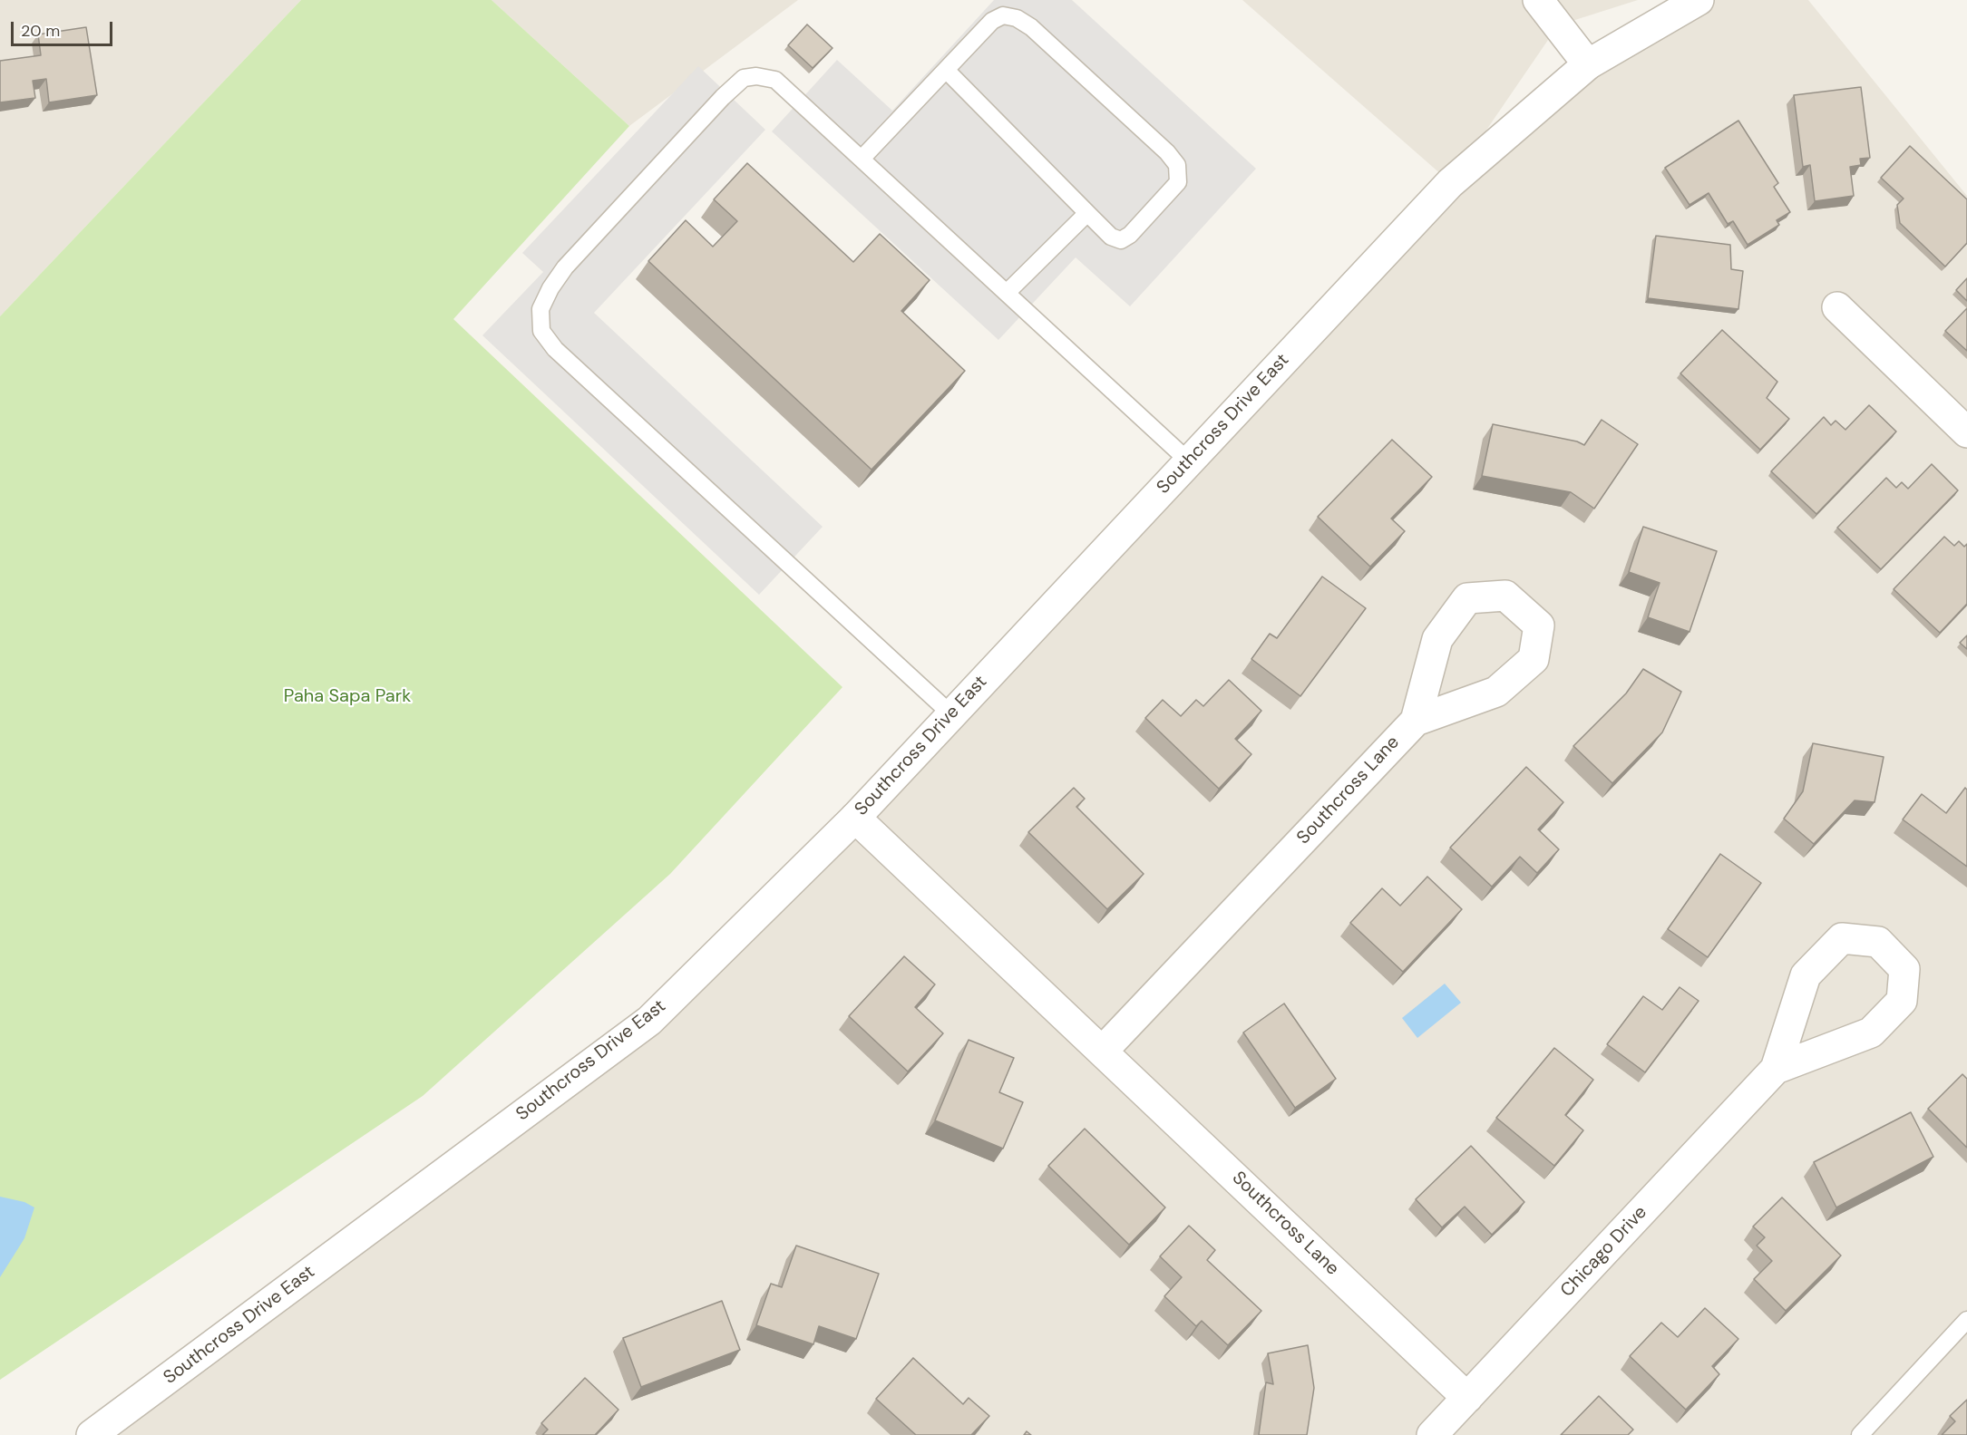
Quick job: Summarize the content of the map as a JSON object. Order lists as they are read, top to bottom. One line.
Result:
{"streets":{"street":["Southcross Drive East","Southcross Lane","Chicago Drive"]},"crossings":[["Southcross Drive East","Southcross Lane"],["Southcross Lane","Chicago Drive"]],"parks":["Paha Sapa Park"],"scale_bar":"20 m"}
